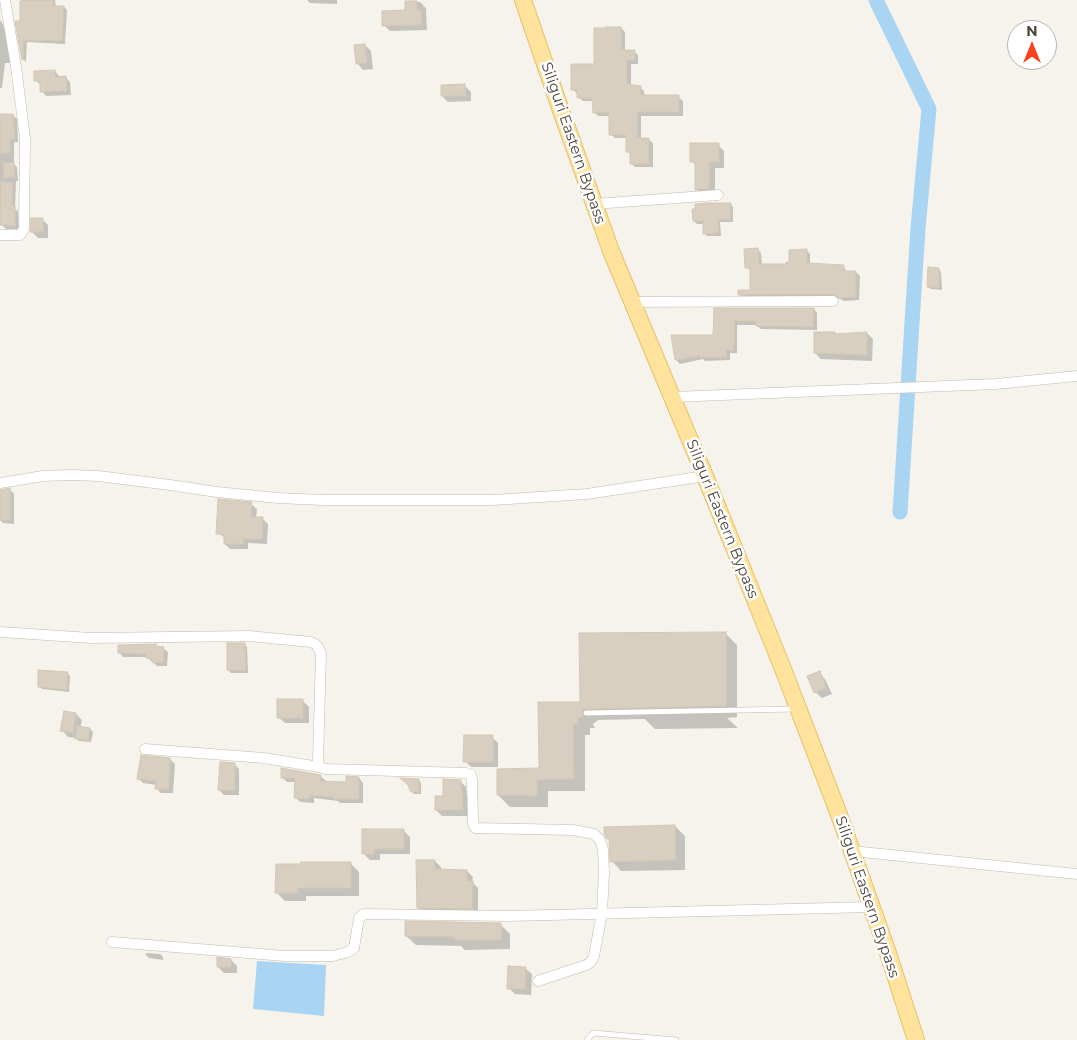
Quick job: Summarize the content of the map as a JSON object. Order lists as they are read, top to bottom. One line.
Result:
{"streets":{"main road":["Siliguri Eastern Bypass"]},"north":"top"}
